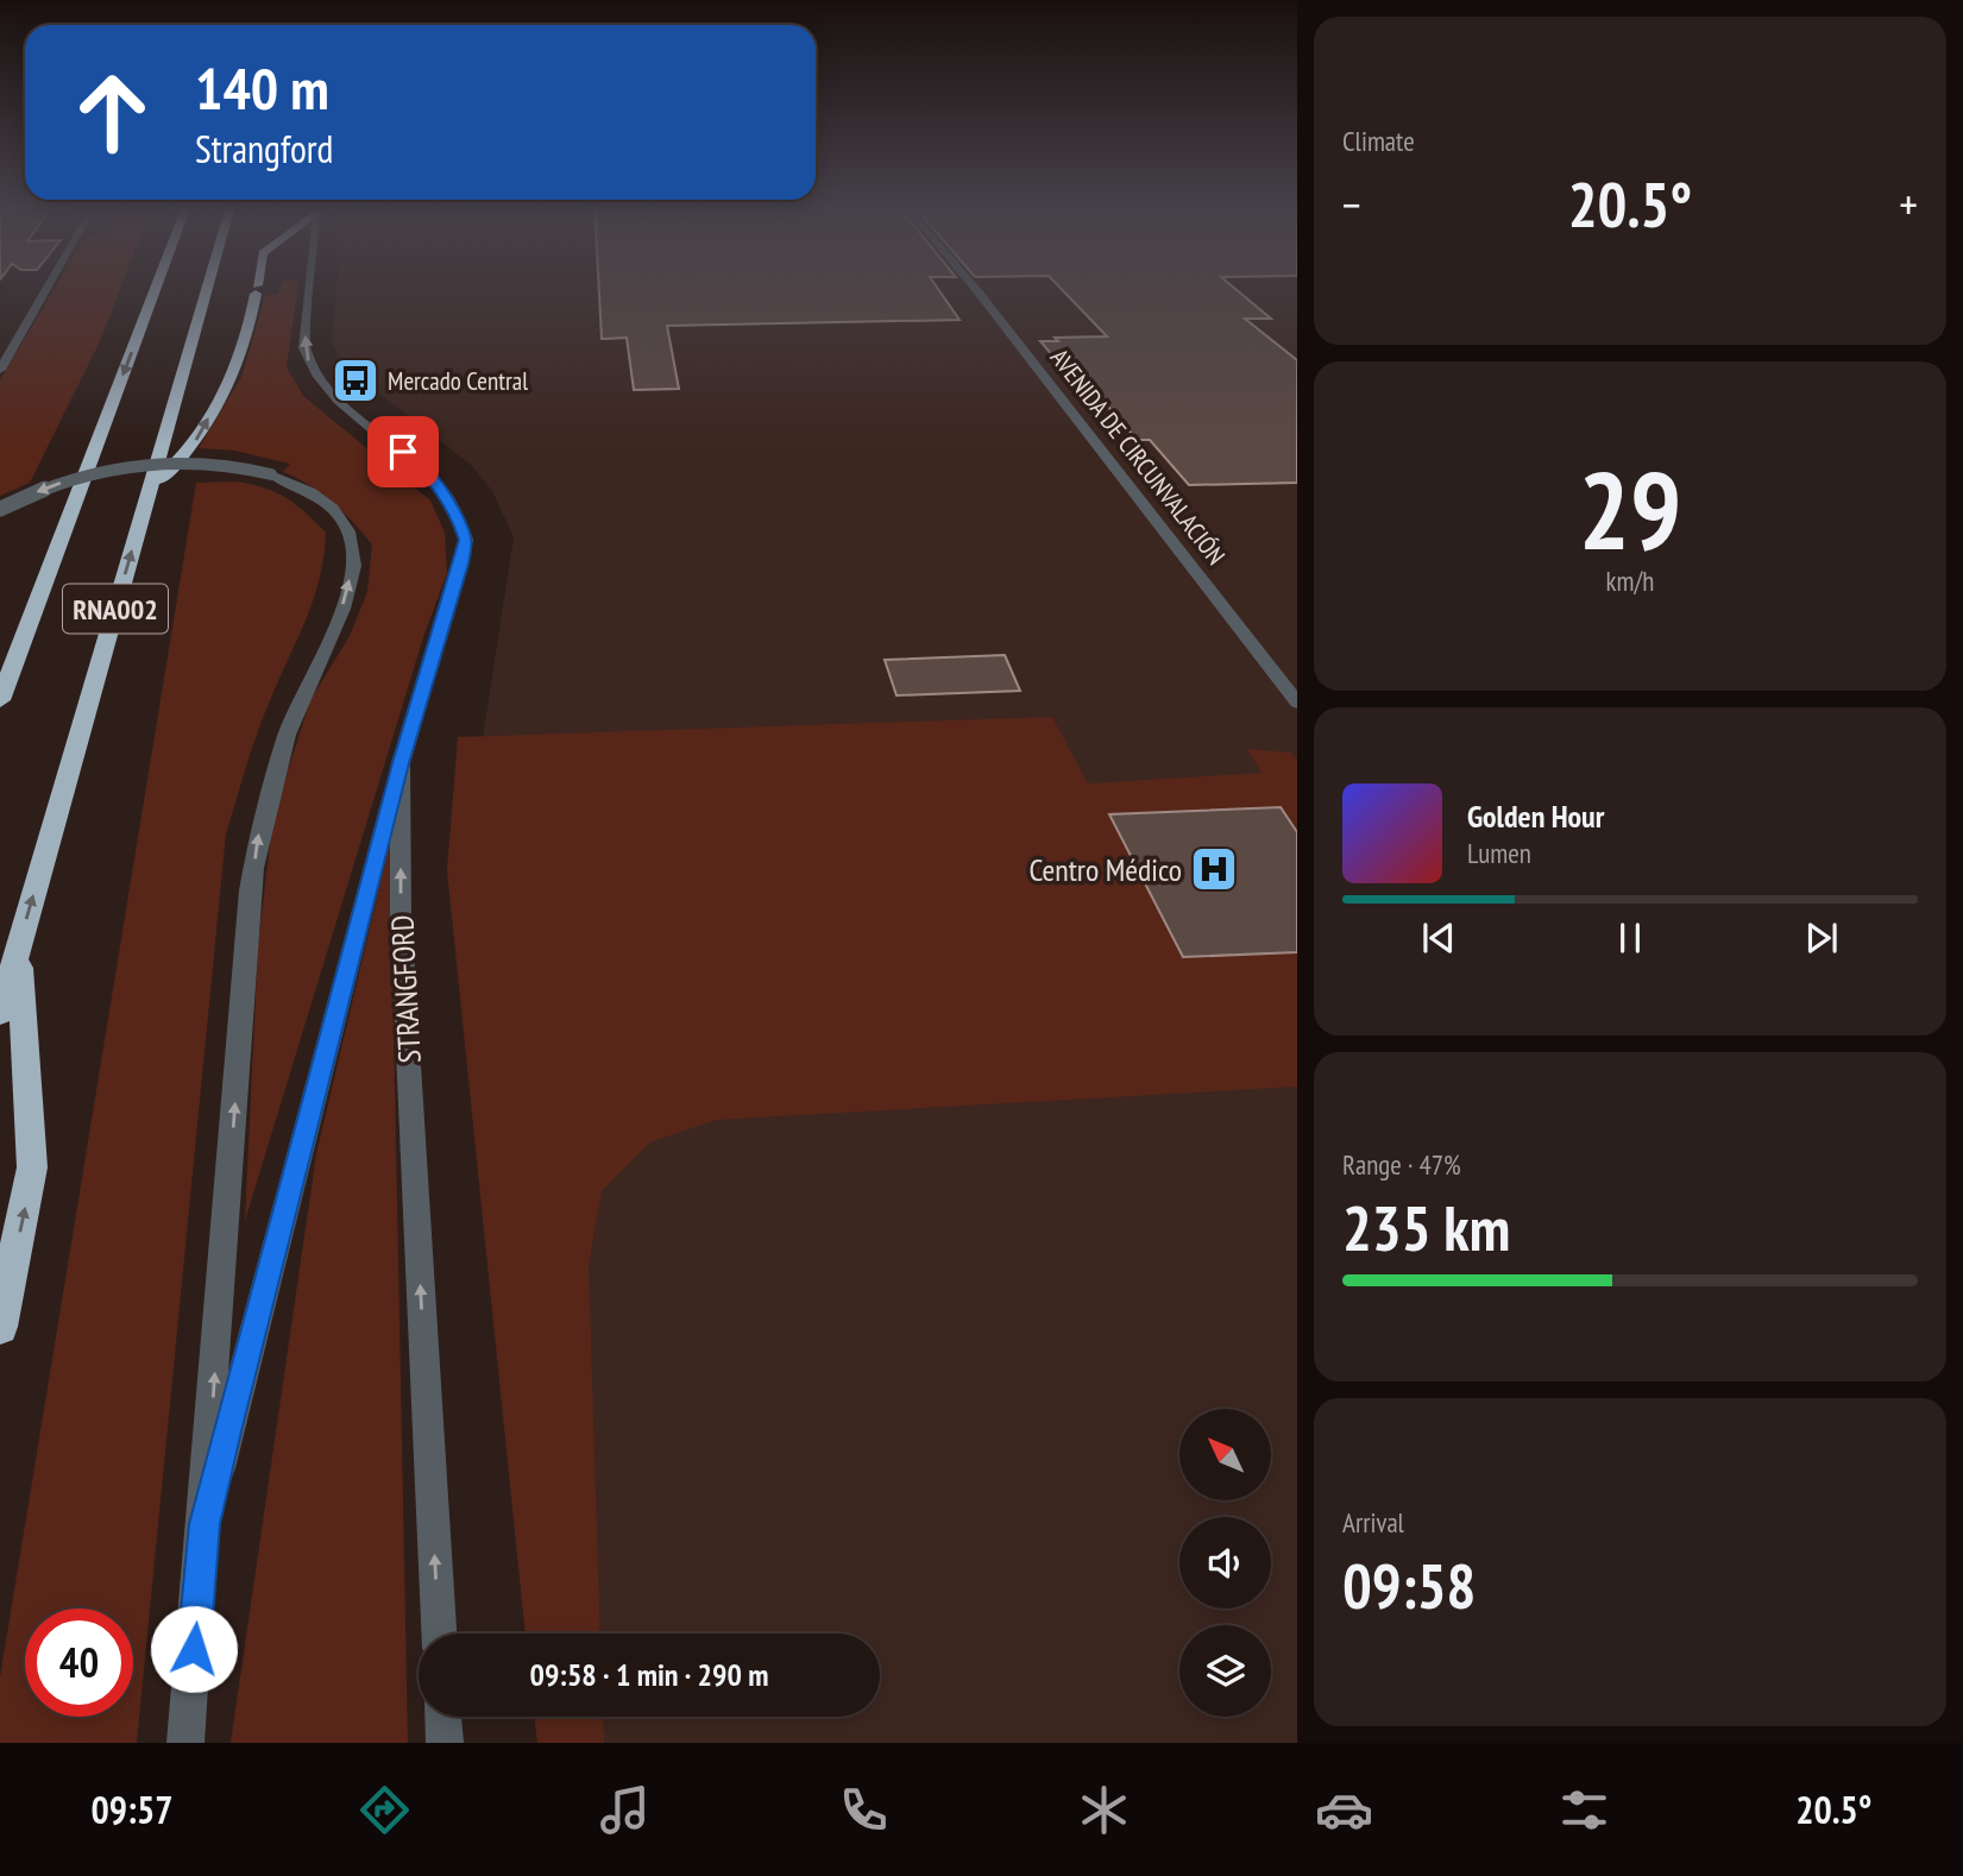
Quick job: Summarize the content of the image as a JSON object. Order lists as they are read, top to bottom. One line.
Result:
{"streets":{"highway":["RNA002"],"street":["AVENIDA DE CIRCUNVALACIÓN","STRANGFORD"]},"places":{"bus stop":["Mercado Central"],"hospital":["Centro Médico"]},"north":"top left","page":{"tile":["Climate",["29","km/h"],["Range · 47%","235 km"],["Arrival","09:58"]],"turn":["140 m","Strangford"],"heat":["−","20.5°","+"],"song":["Golden Hour","Lumen"],"limit":"40","trip":"09:58 · 1 min · 290 m","tabs":["09:57","20.5°"]}}
